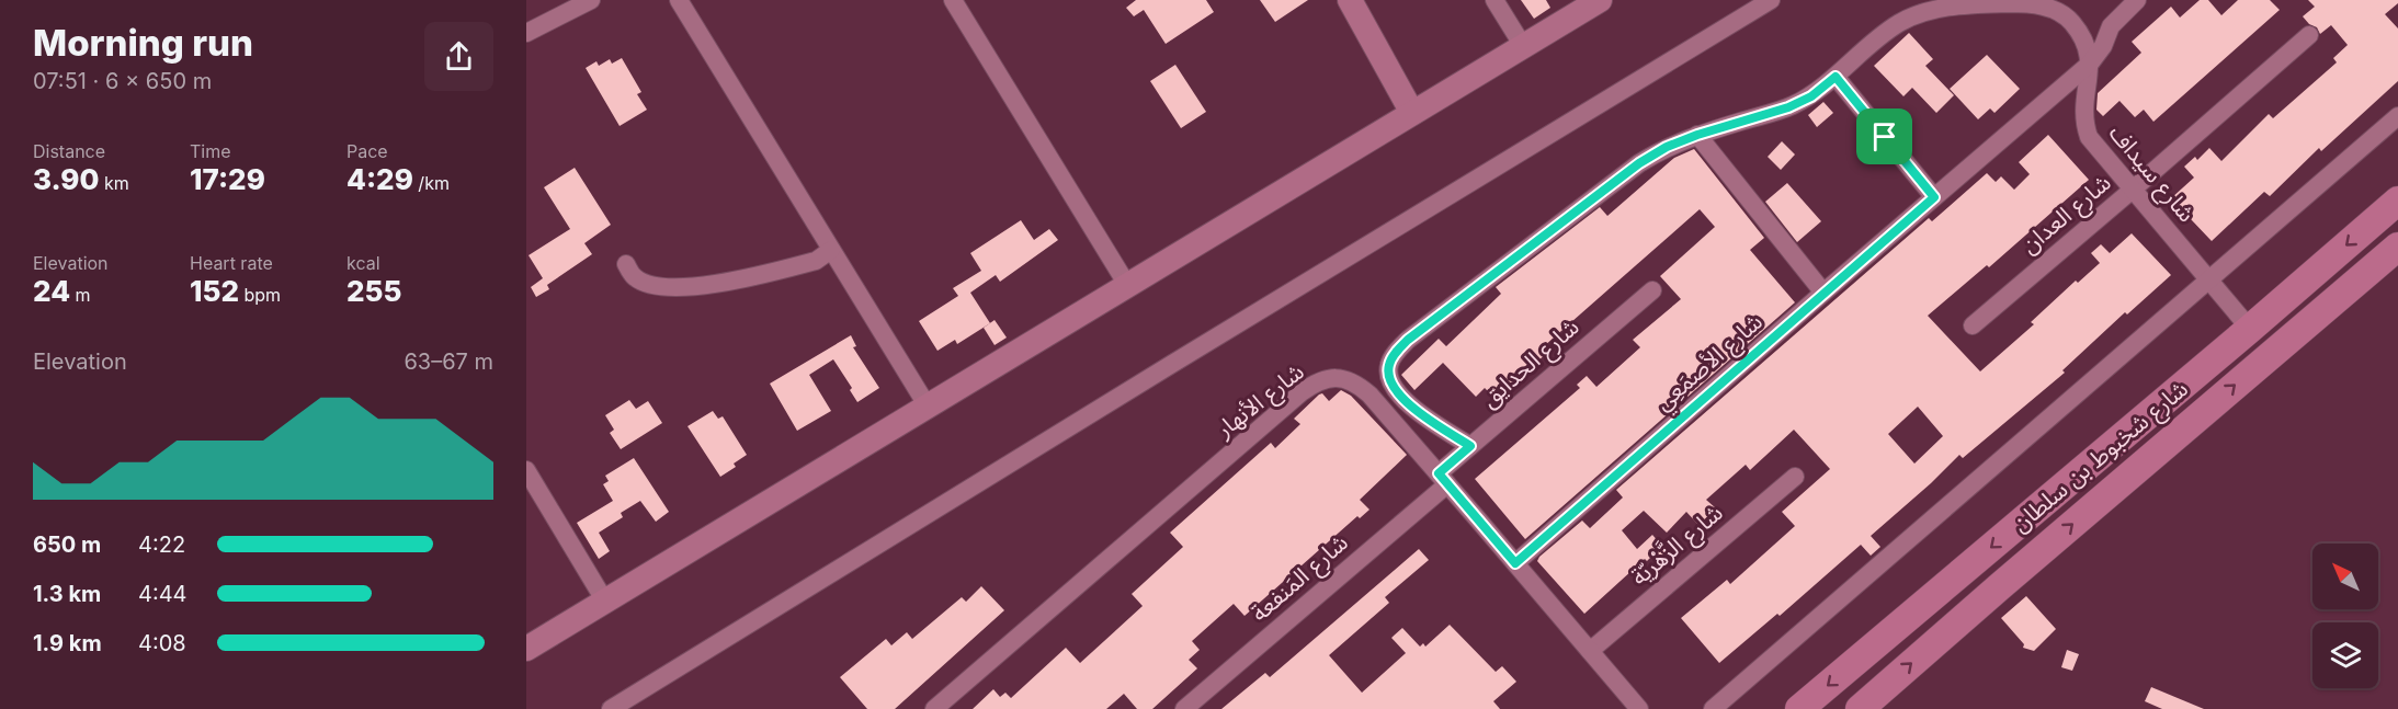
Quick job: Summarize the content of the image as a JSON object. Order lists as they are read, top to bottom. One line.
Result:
{"streets":{"main road":["شارع شخبوط بن سلطان"],"street":["شارع سيداف","شارع العدان","شارع الأصمَعِي","شارع الحدايق","شارع الأنهار","شارع الزَّهْريّة","شارع المَنفعة"]},"crossings":[["شارع سيداف","شارع العدان"],["شارع سيداف","شارع الأصمَعِي"],["شارع سيداف","شارع الحدايق"],["شارع سيداف","شارع شخبوط بن سلطان"],["شارع الأصمَعِي","شارع الأنهار"],["شارع الحدايق","شارع الأنهار"],["شارع الحدايق","شارع المَنفعة"],["شارع الأنهار","شارع الزَّهْريّة"],["شارع الأنهار","شارع المَنفعة"]],"north":"top left","page":{"heading":["Morning run","07:51 · 6 × 650 m"],"stats":[["Distance","3.90 km"],["Time","17:29"],["Pace","4:29 /km"],["Elevation","24 m"],["Heart rate","152 bpm"],["kcal","255"]],"chart":["Elevation","63–67 m"],"list":[{"name":"650 m","note":"4:22"},{"name":"1.3 km","note":"4:44"},{"name":"1.9 km","note":"4:08"}]}}
